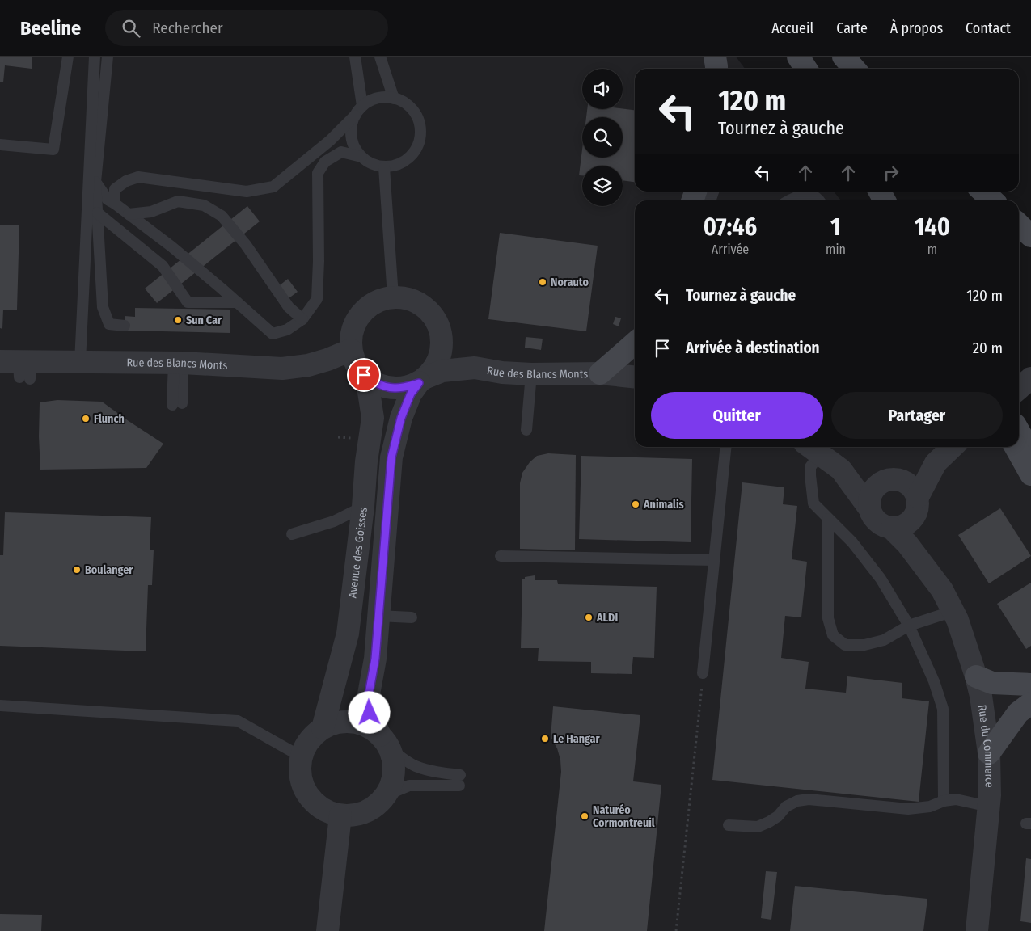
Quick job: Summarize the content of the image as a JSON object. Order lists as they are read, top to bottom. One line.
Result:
{"streets":{"street":["Rue des Blancs Monts","Avenue des Goisses","Rue du Commerce"]},"crossings":[["Rue des Blancs Monts","Avenue des Goisses"]],"places":["Norauto","Sun Car","Flunch","Animalis","Boulanger","ALDI","Le Hangar","Naturéo Cormontreuil"],"page":{"header":"Beeline","search":"Rechercher","nav":["Accueil","Carte","À propos","Contact"],"turn":["120 m","Tournez à gauche"],"eta":["07:46","Arrivée","1","min","140","m"],"list":[{"name":"Tournez à gauche","value":"120 m"},{"name":"Arrivée à destination","value":"20 m"}],"buttons":["Quitter","Partager"]}}
